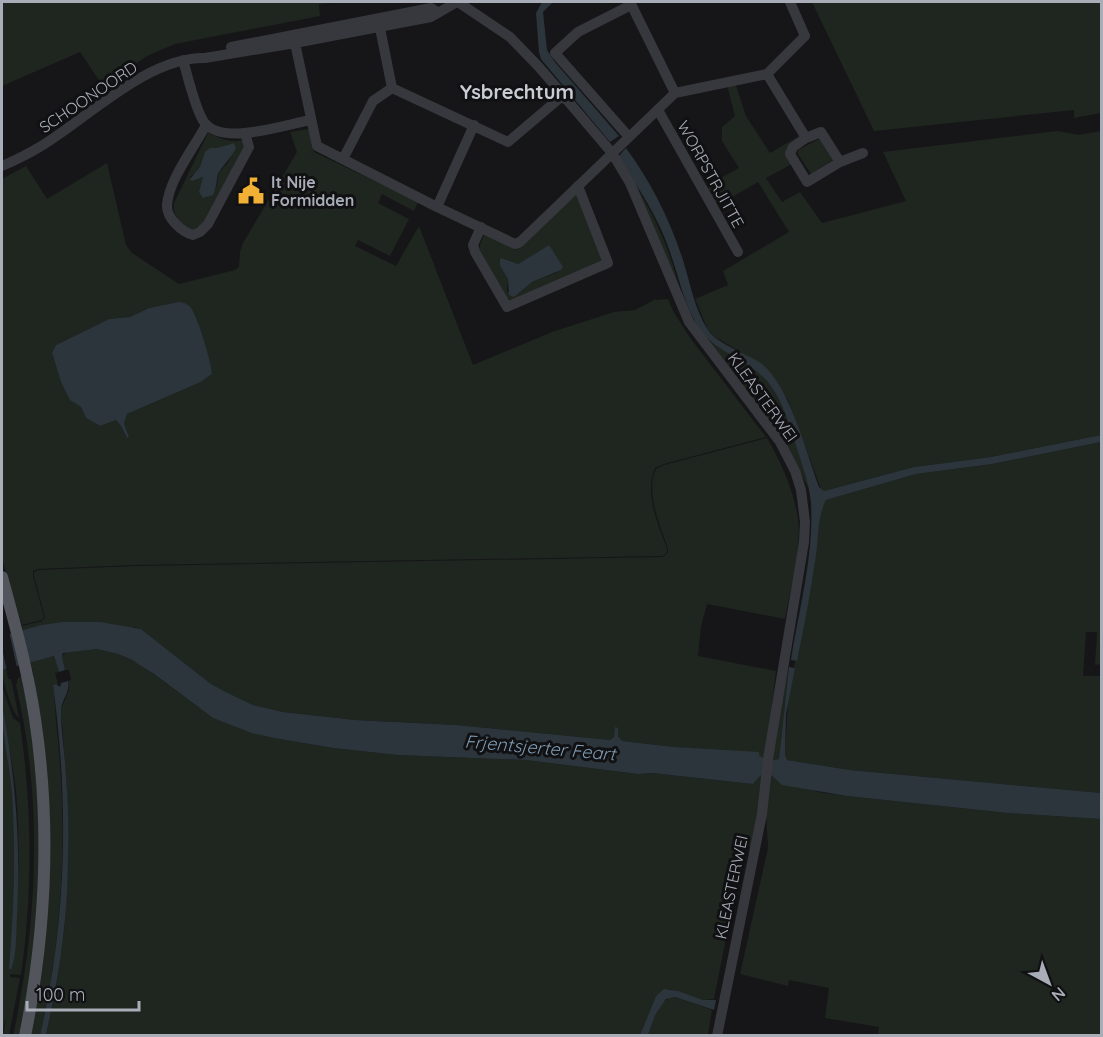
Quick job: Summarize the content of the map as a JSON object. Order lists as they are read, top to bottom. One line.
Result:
{"streets":{"street":["SCHOONOORD","WORPSTRJITTE","KLEASTERWEI"]},"districts":["Ysbrechtum"],"water":["Frjentsjerter Feart"],"places":{"public building":["It Nije Formidden"]},"scale_bar":"100 m","north":"bottom right"}
